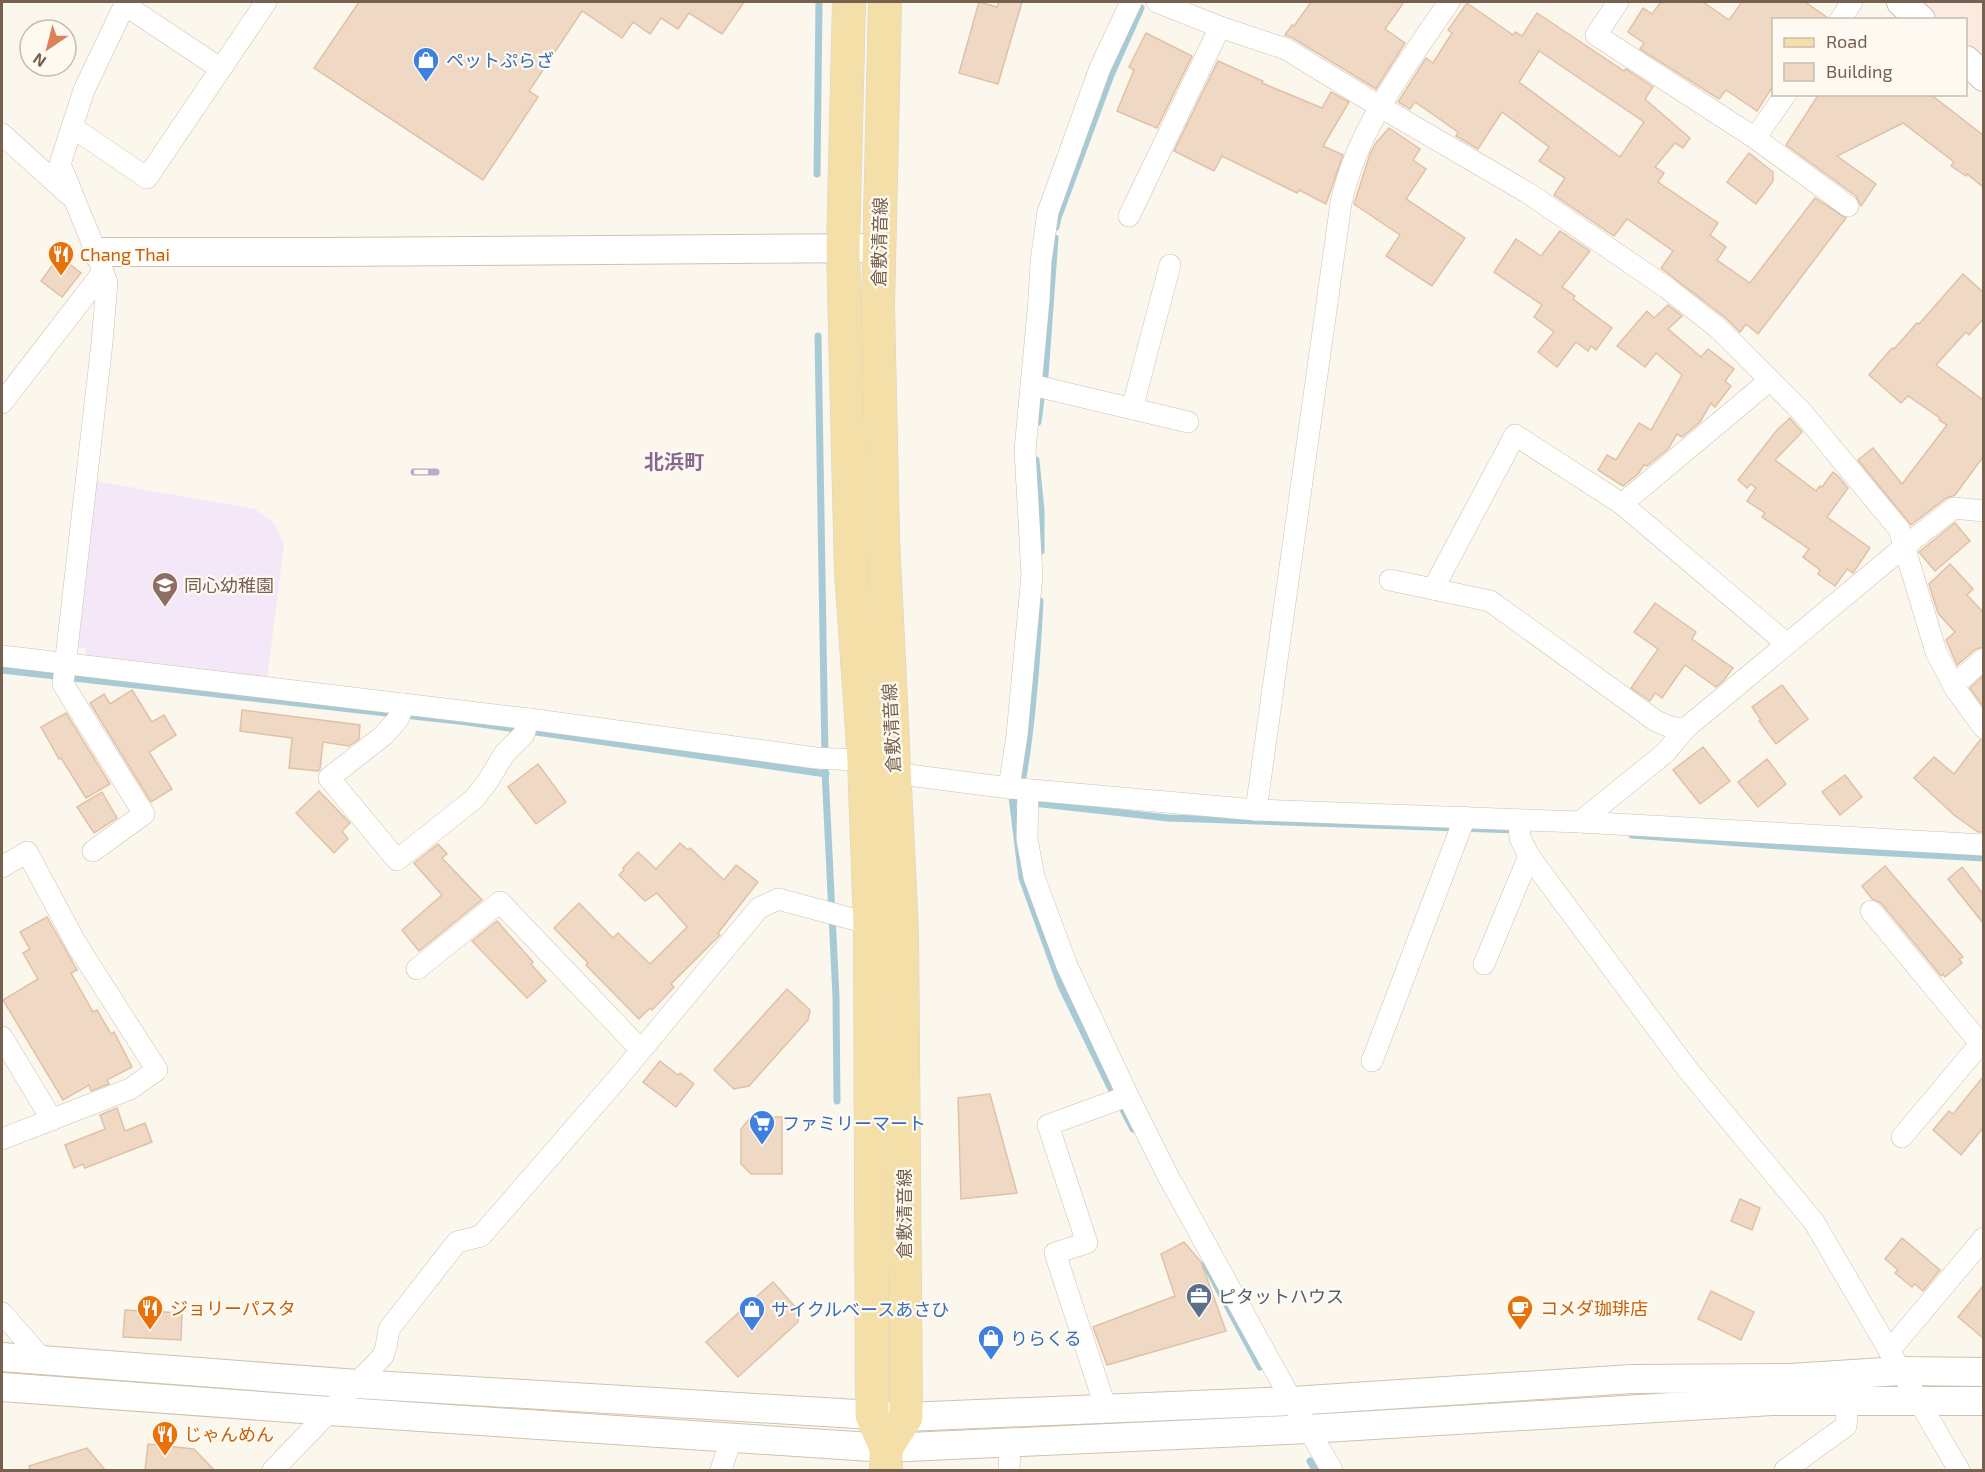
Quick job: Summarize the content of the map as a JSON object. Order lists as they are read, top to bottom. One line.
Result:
{"streets":{"main road":["倉敷清音線"]},"districts":["北浜町"],"places":{"shop":["ペットぷらざ","サイクルベースあさひ","りらくる"],"restaurant":["Chang Thai","ジョリーパスタ","じゃんめん"],"school or university":["同心幼稚園"],"supermarket":["ファミリーマート"],"office":["ピタットハウス"],"cafe":["コメダ珈琲店"]},"legend":["Road","Building"],"north":"bottom left"}
